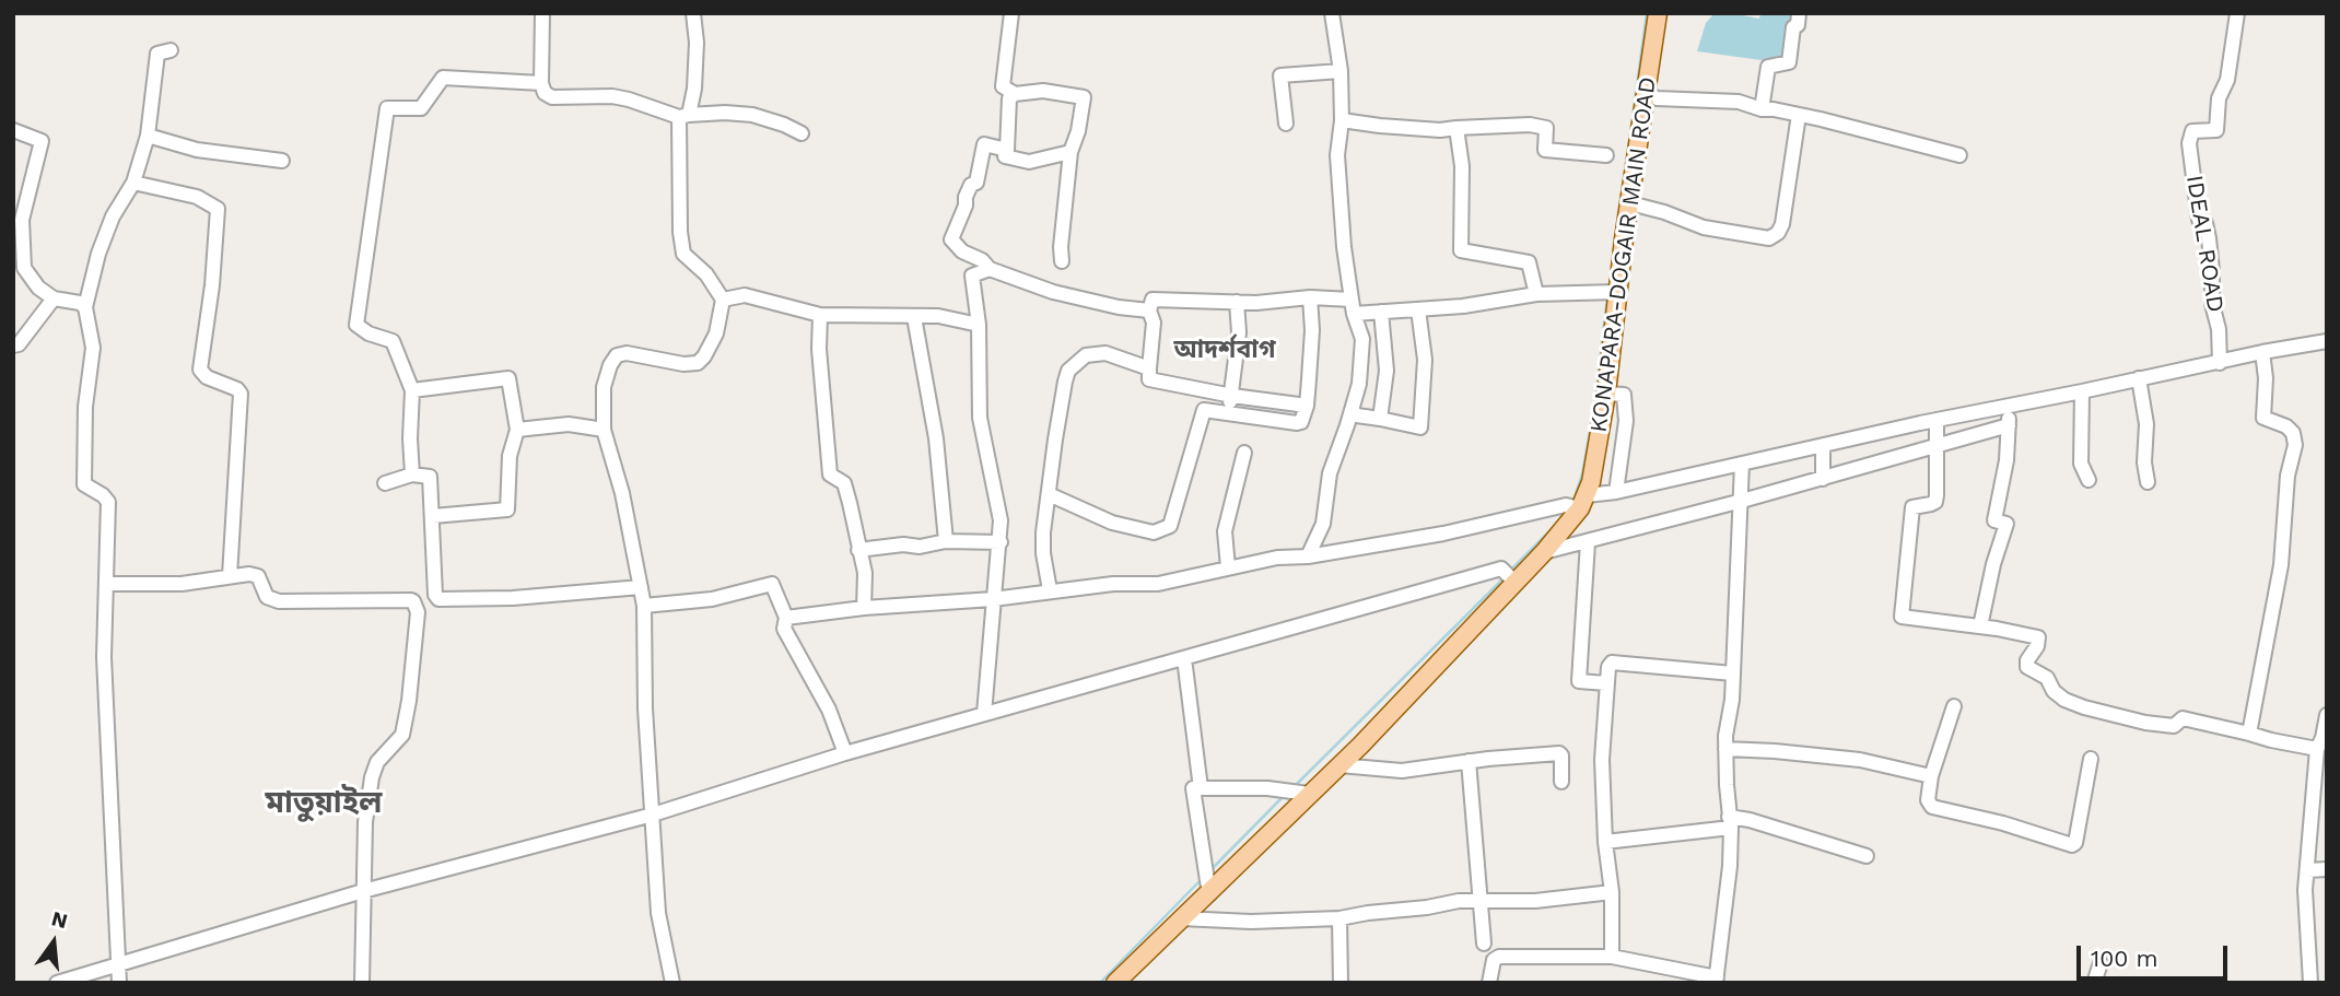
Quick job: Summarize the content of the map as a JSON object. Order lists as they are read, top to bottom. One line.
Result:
{"streets":{"main road":["KONAPARA-DOGAIR MAIN ROAD"],"street":["IDEAL ROAD"]},"districts":["আদর্শবাগ","মাতুয়াইল"],"scale_bar":"100 m","north":"top"}
